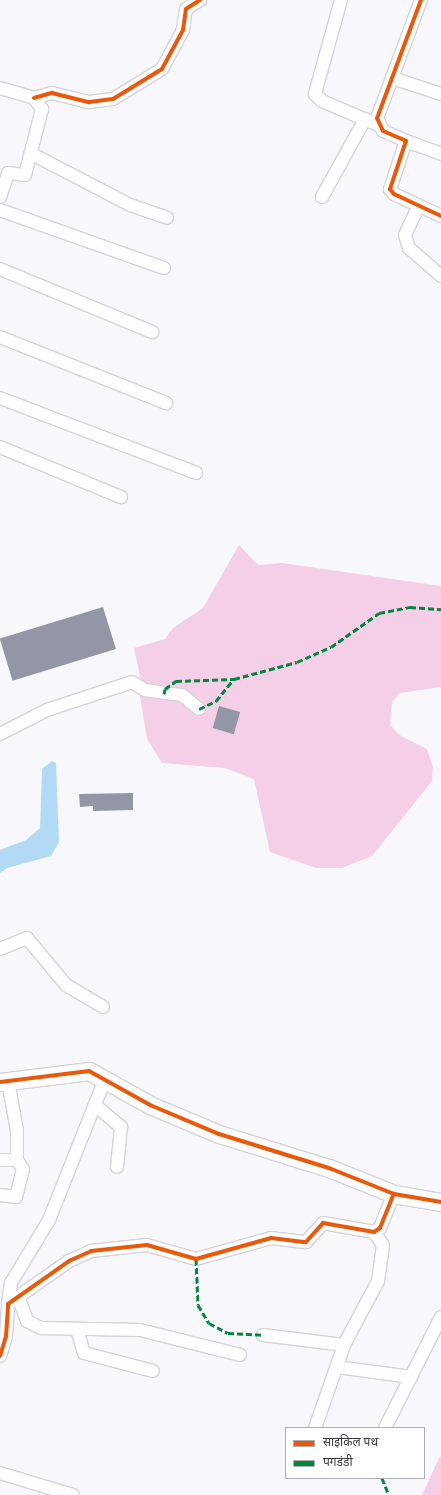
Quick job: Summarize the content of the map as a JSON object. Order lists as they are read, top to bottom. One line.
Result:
{"legend":["साइकिल पथ","पगडंडी"]}
